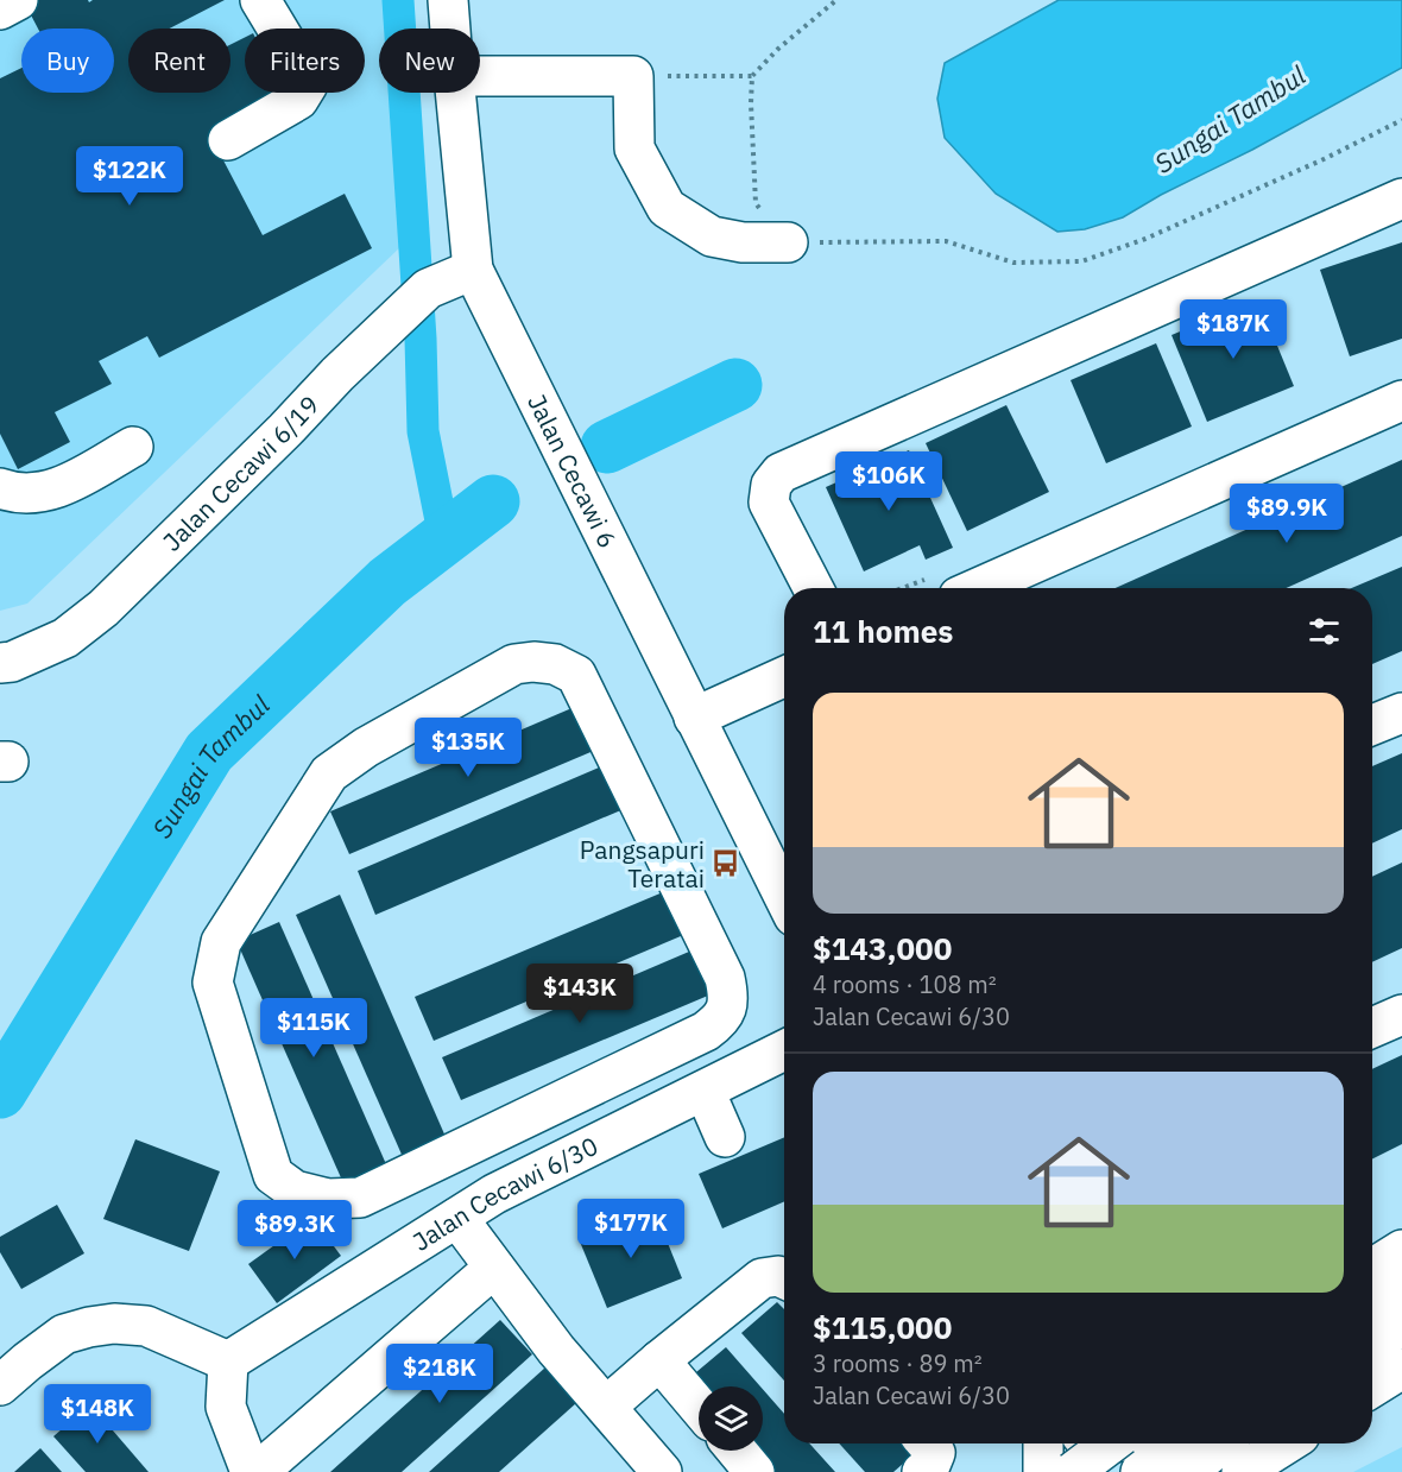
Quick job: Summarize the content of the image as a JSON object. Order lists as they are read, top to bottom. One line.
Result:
{"streets":{"main road":["Jalan Cecawi 6","Jalan Cecawi 6/19","Jalan Cecawi 6/30"]},"crossings":[["Jalan Cecawi 6","Jalan Cecawi 6/19"]],"water":["Sungai Tambul"],"places":{"bus stop":["Pangsapuri Teratai"]},"page":{"chip":["Buy","Rent","Filters","New"],"price":["$122K","$187K","$106K","$89.9K","$135K","$143K","$115K","$177K","$89.3K","$218K","$148K"],"heading":"11 homes","list":[{"name":"$143,000","note":"4 rooms · 108 m² · Jalan Cecawi 6/30"},{"name":"$115,000","note":"3 rooms · 89 m² · Jalan Cecawi 6/30"}]}}
